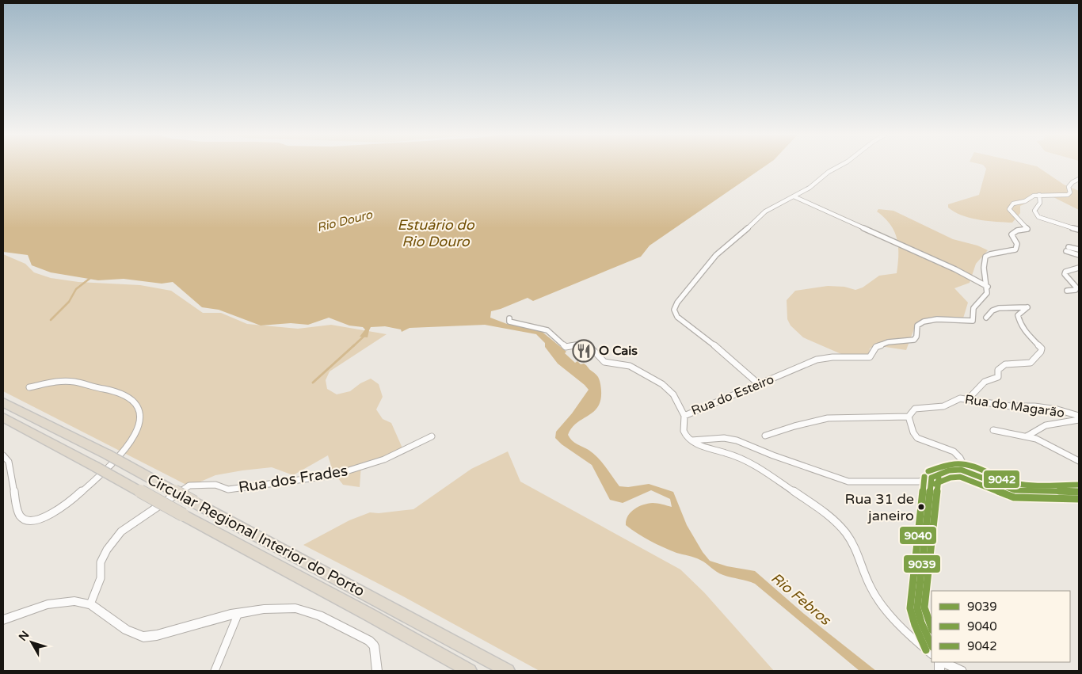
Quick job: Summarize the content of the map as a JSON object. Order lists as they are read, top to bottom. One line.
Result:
{"streets":{"highway":["Circular Regional Interior do Porto"],"street":["Rua do Esteiro","Rua do Magarão","Rua dos Frades"]},"water":["Rio Douro","Estuário do Rio Douro","Rio Febros"],"places":{"restaurant":["O Cais"],"other":["Rua 31 de janeiro"]},"lines":["transit line 9042","transit line 9039","transit line 9040"],"legend":["9039","9040","9042"],"north":"top left"}
